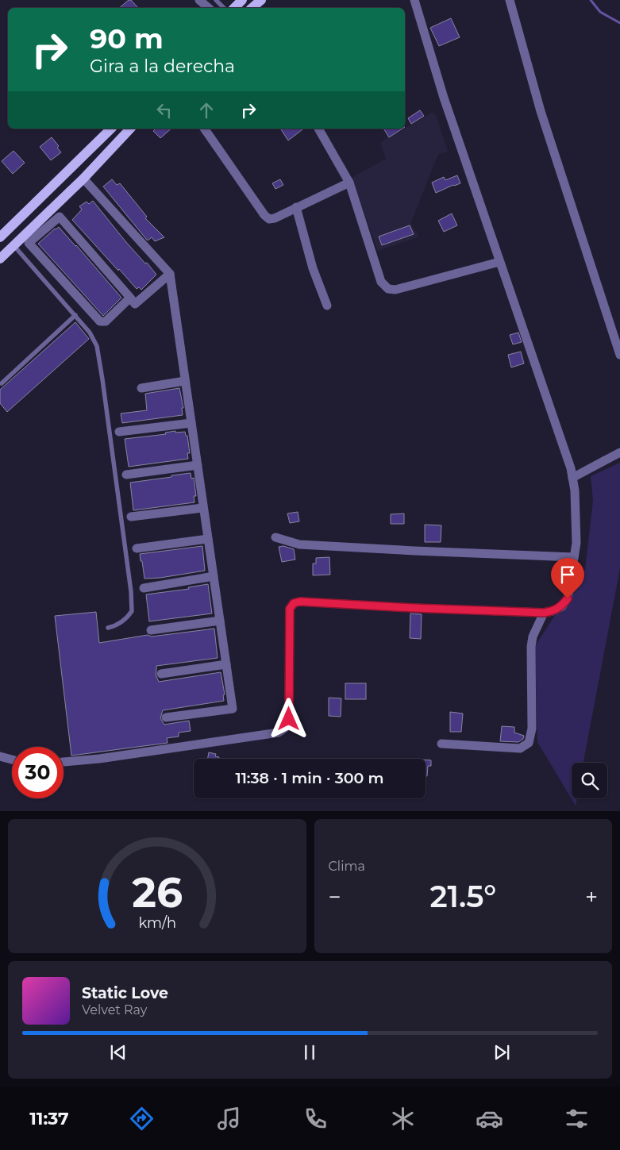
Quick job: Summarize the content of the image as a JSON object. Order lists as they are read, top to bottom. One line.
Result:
{"page":{"turn":["90 m","Gira a la derecha"],"limit":"30","trip":"11:38 · 1 min · 300 m","tile":"Clima","heat":["−","21.5°","+"],"song":["Static Love","Velvet Ray"],"tabs":"11:37","gauge":["26","km/h"]}}
